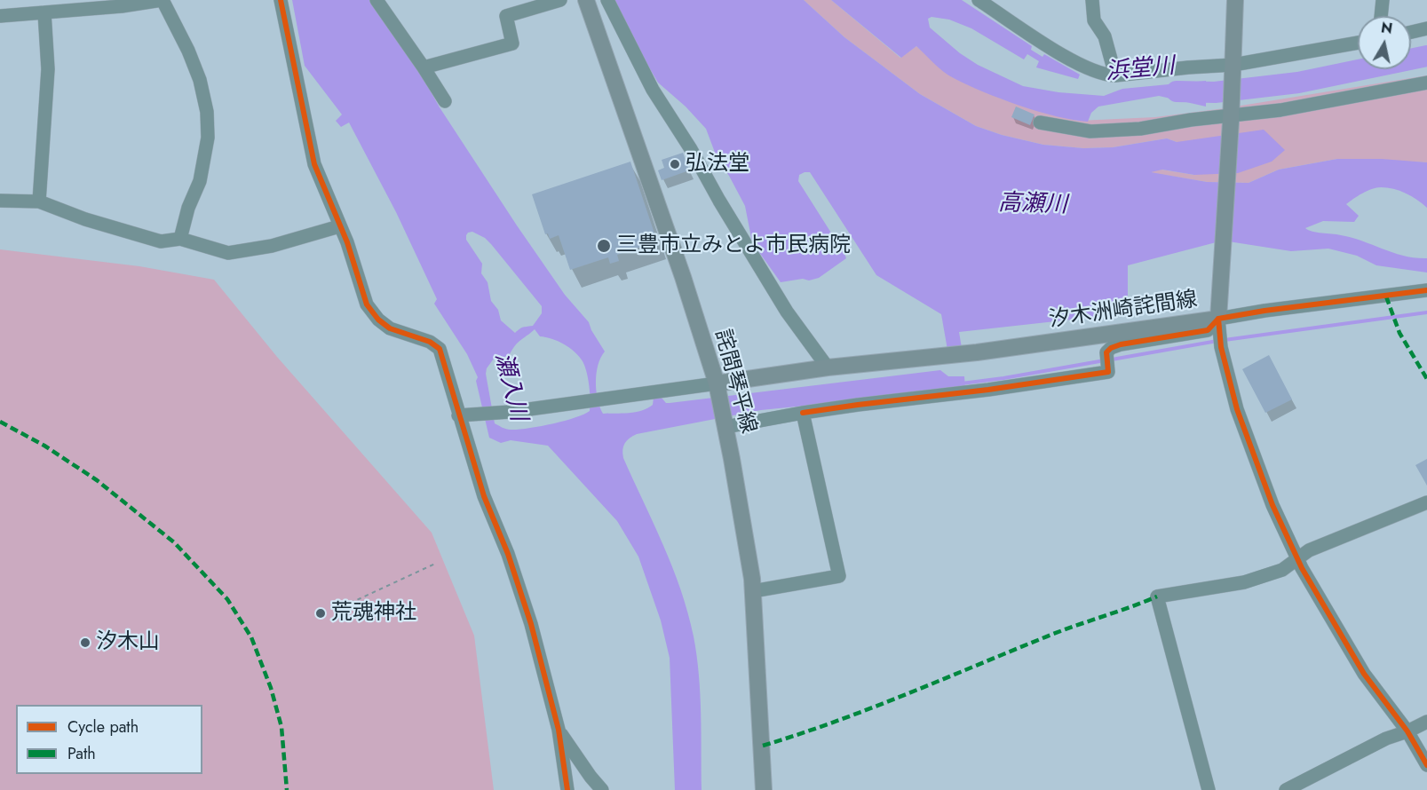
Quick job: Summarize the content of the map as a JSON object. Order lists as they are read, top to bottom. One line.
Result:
{"streets":{"main road":["汐木洲崎詫間線","詫間琴平線"]},"crossings":[["汐木洲崎詫間線","詫間琴平線"]],"water":["浜堂川","高瀬川","瀬入川"],"places":["弘法堂","三豊市立みとよ市民病院","荒魂神社","汐木山"],"legend":["Cycle path","Path"],"north":"top"}
